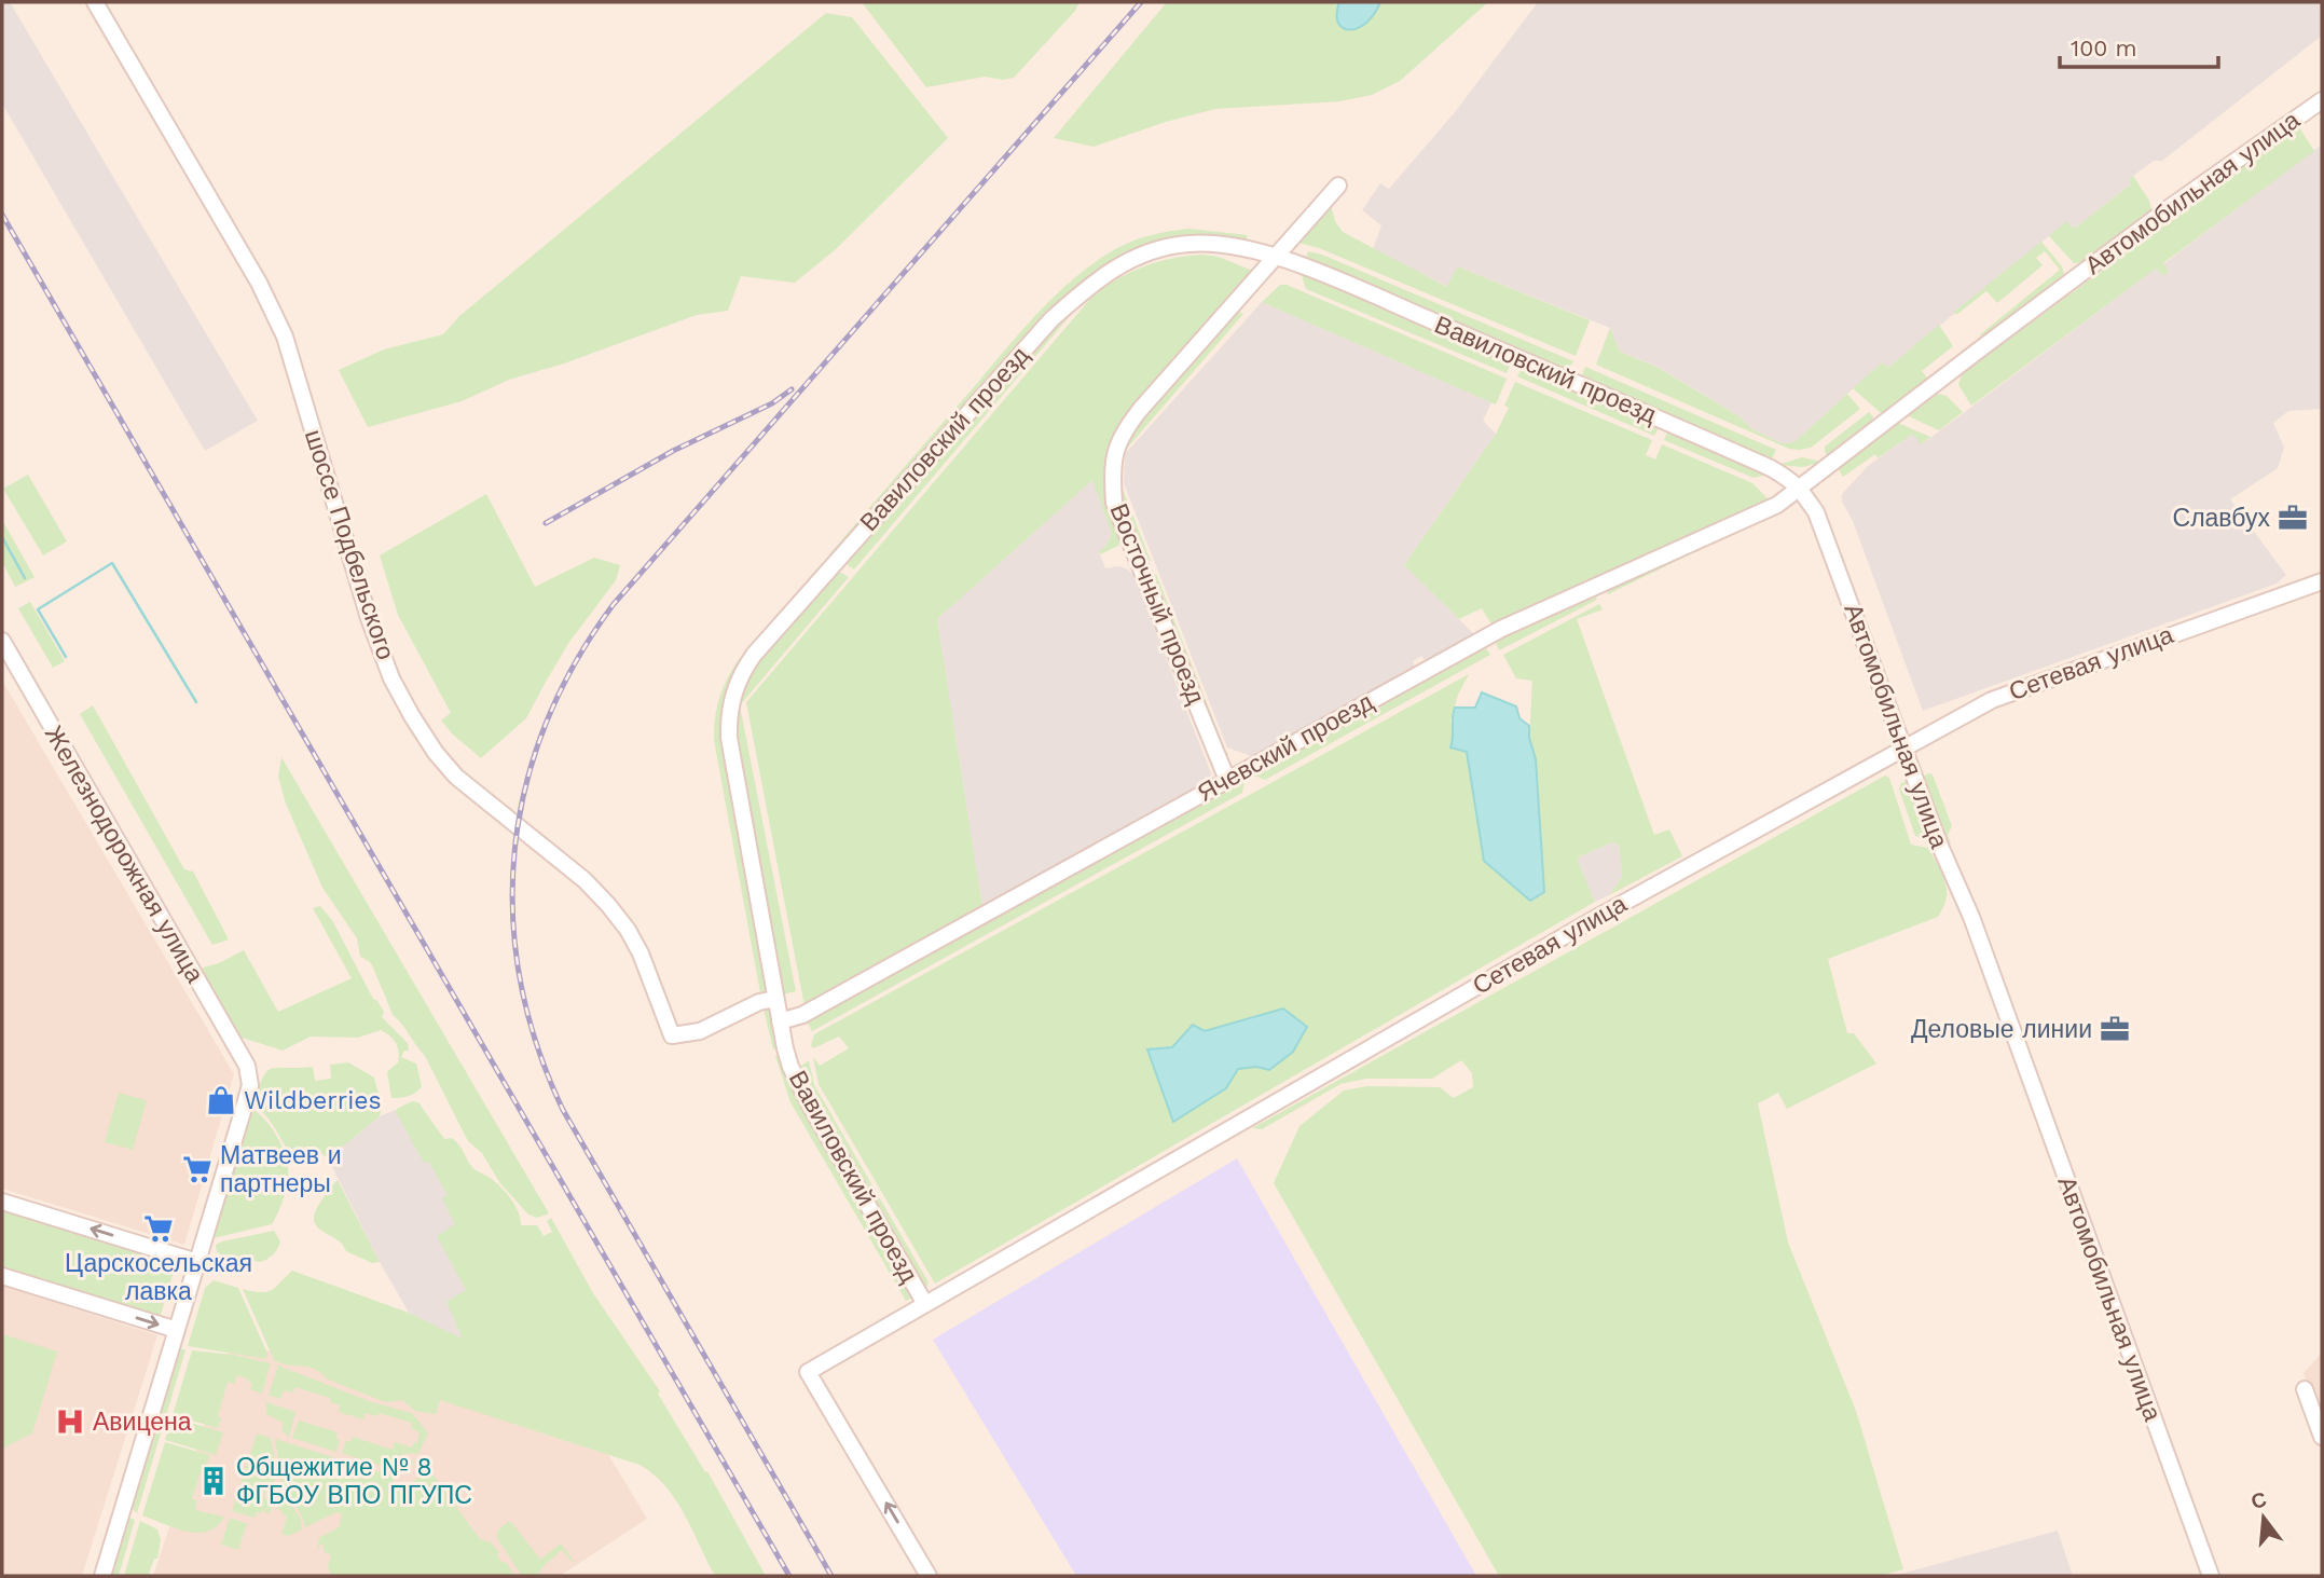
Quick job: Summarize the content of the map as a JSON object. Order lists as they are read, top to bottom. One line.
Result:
{"streets":{"street":["Автомобильная улица","Вавиловский проезд","шоссе Подбельского","Восточный проезд","Сетевая улица","Ячевский проезд","Железнодорожная улица"]},"crossings":[["Автомобильная улица","Вавиловский проезд"],["Автомобильная улица","Сетевая улица"],["Автомобильная улица","Ячевский проезд"],["Вавиловский проезд","шоссе Подбельского"],["Вавиловский проезд","Восточный проезд"],["Вавиловский проезд","Сетевая улица"],["Вавиловский проезд","Ячевский проезд"],["Восточный проезд","Ячевский проезд"]],"places":{"office":["Славбух","Деловые линии"],"shop":["Wildberries"],"supermarket":["Матвеев и партнеры","Царскосельская лавка"],"hospital":["Авицена"],"building":["Общежитие № 8 ФГБОУ ВПО ПГУПС"]},"scale_bar":"100 m","north":"top"}
